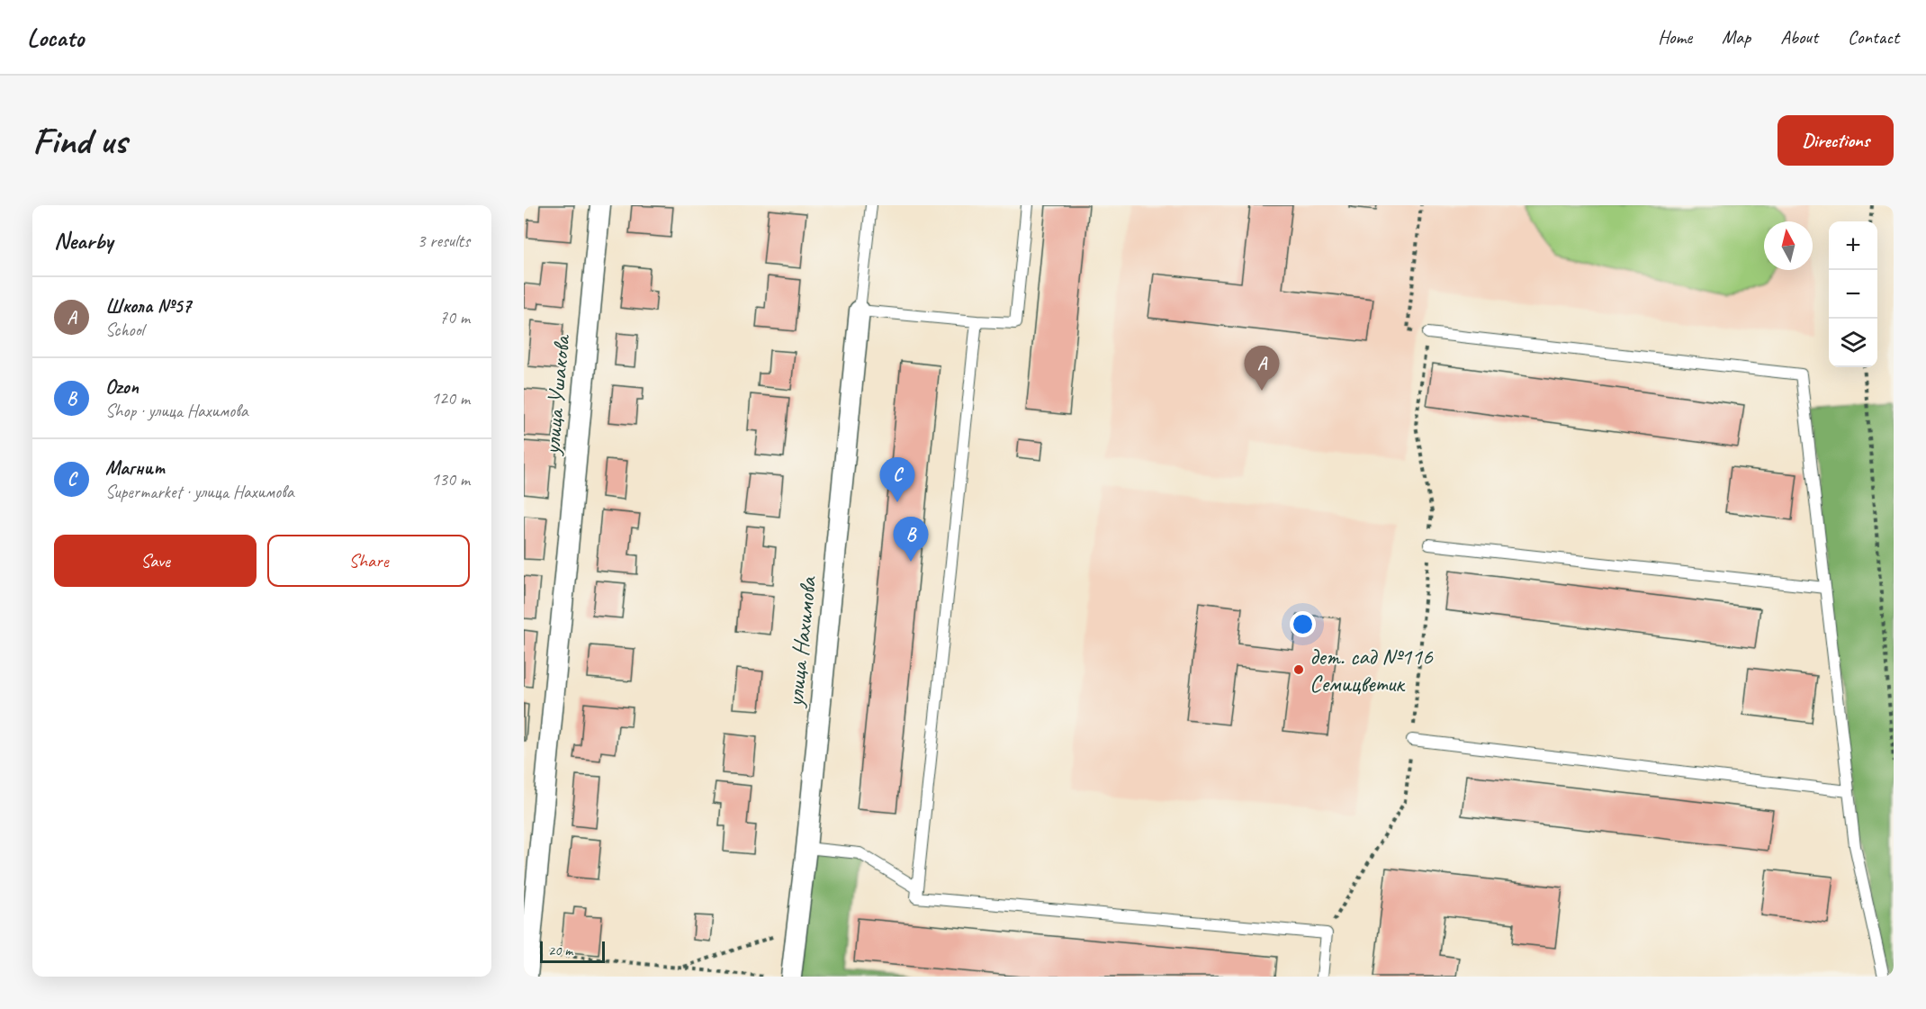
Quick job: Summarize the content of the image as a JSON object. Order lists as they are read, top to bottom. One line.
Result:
{"streets":{"street":["улица Ушакова","улица Нахимова"]},"places":["дет. сад №116 Семицветик"],"scale_bar":"20 m","north":"top","page":{"header":"Locato","nav":["Home","Map","About","Contact"],"buttons":["Directions",["Save","Share"]],"title":"Find us","heading":["Nearby","3 results"],"map_buttons":["+","−"],"list":[{"mark":"A","name":"Школа №57","note":"School","value":"70 m"},{"mark":"B","name":"Ozon","note":"Shop · улица Нахимова","value":"120 m"},{"mark":"C","name":"Магнит","note":"Supermarket · улица Нахимова","value":"130 m"}],"pins":["A","C","B"],"scale":"20 m"}}
